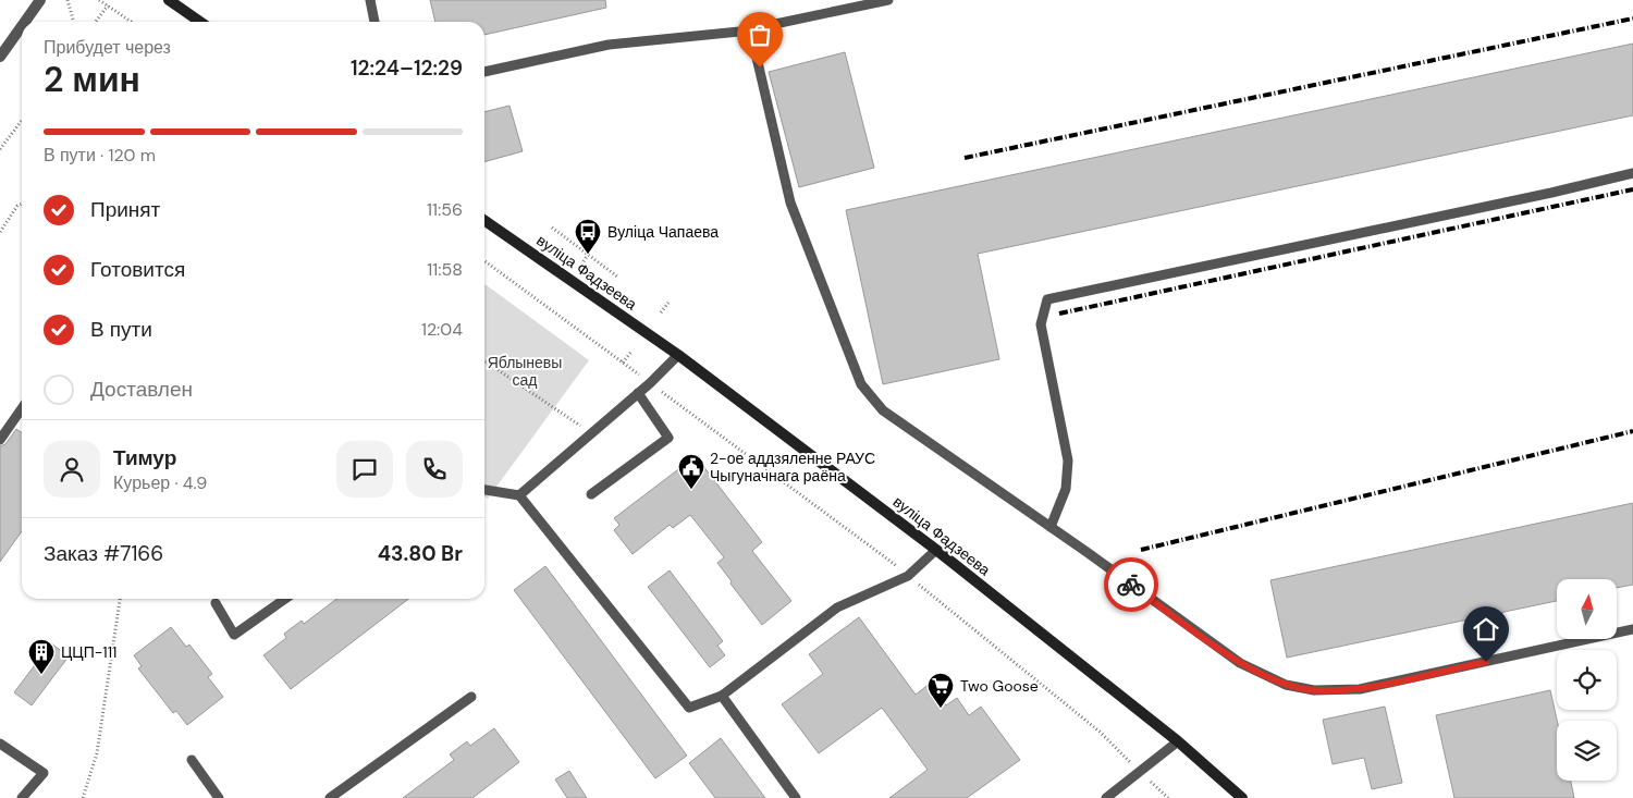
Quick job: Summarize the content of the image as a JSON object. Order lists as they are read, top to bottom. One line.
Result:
{"streets":{"street":["вуліца Фадзеева"]},"parks":["Яблыневы сад"],"places":{"bus stop":["Вуліца Чапаева"],"public building":["2-ое аддзяленне РАУС Чыгуначнага раёна"],"building":["ЦЦП-111"],"supermarket":["Two Goose"]},"north":"top","page":{"heading":["2 мин","Прибудет через","12:24–12:29"],"panel":["Тимур","Курьер · 4.9","Заказ #7166","43.80 Br"],"bar":"В пути · 120 m","list":[["Принят","11:56"],["Готовится","11:58"],["В пути","12:04"],"Доставлен"]}}
